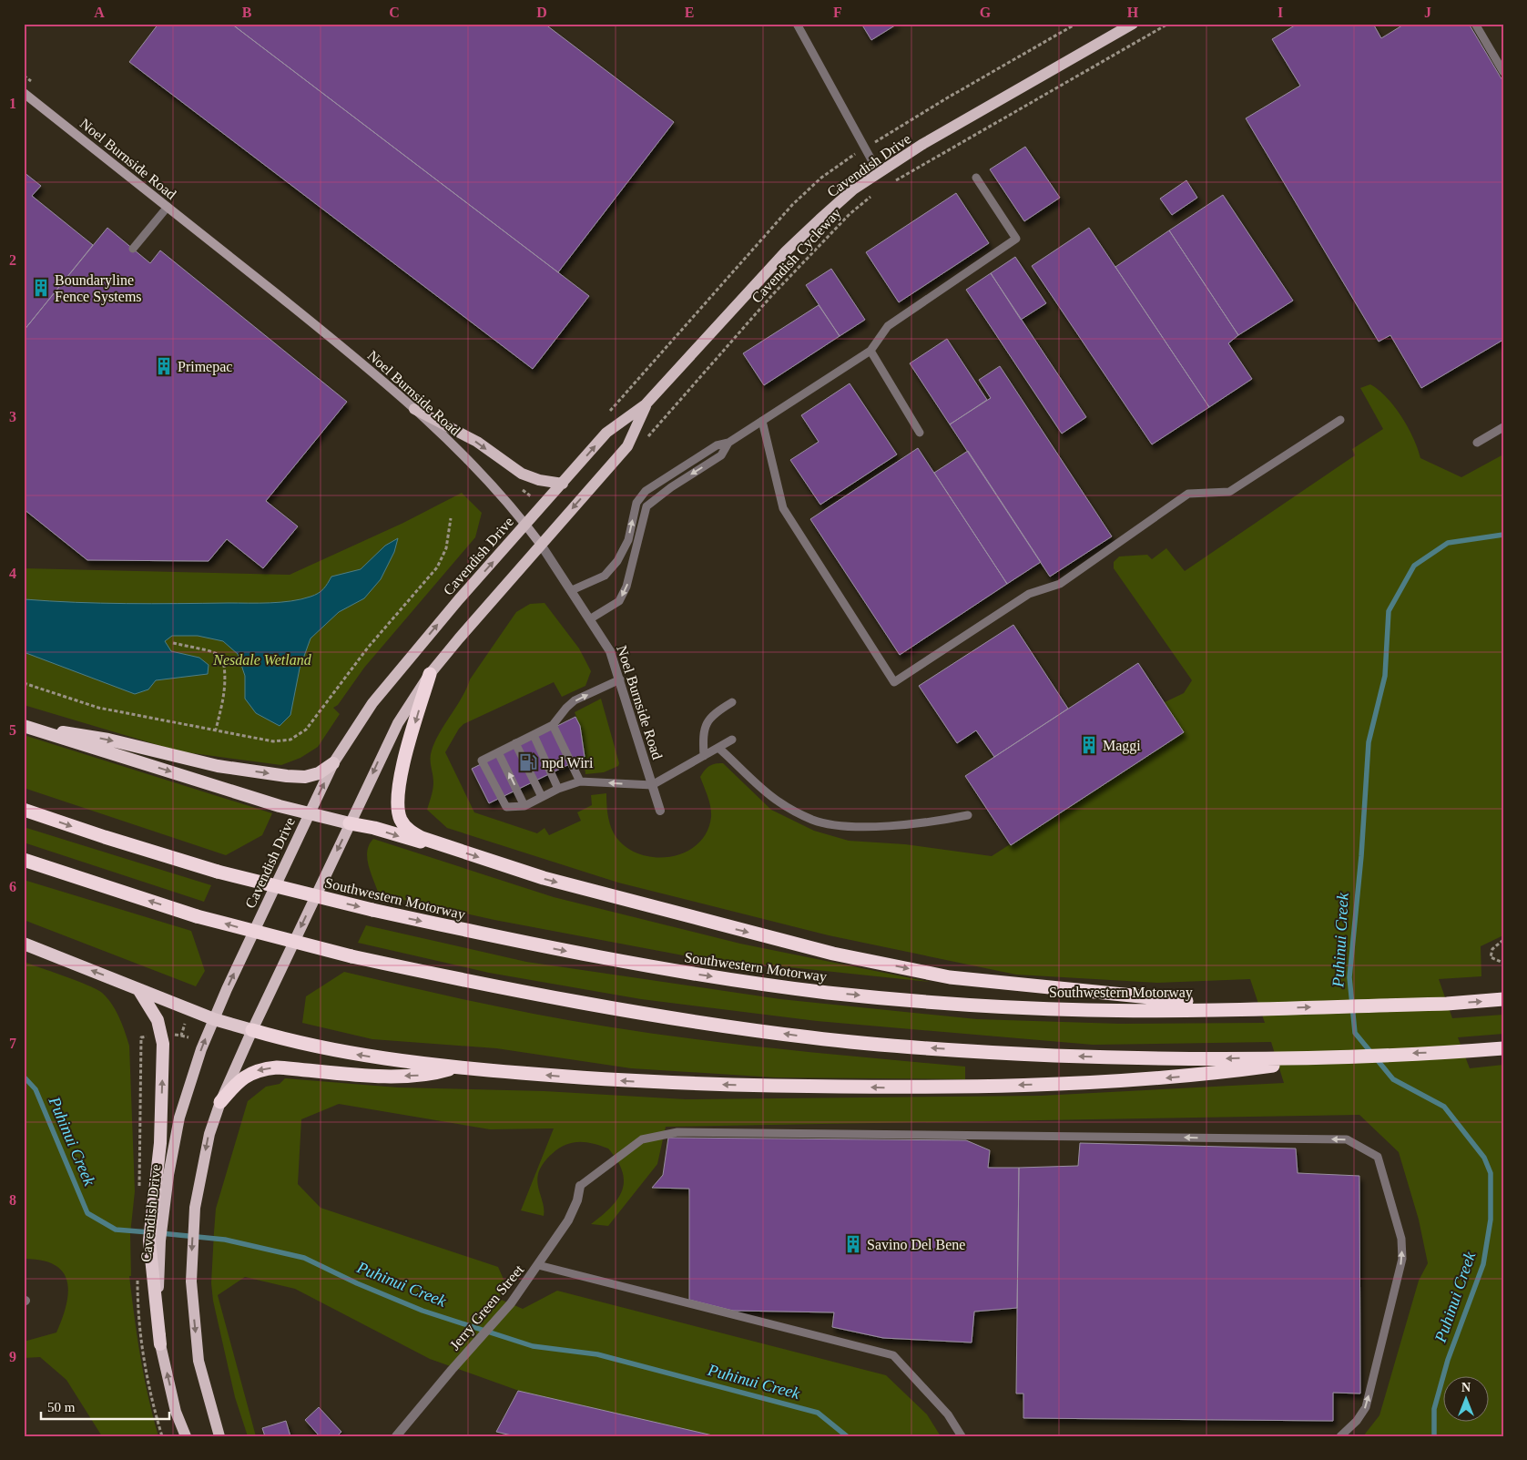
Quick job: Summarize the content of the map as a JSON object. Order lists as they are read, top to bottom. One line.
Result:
{"streets":{"highway":["Southwestern Motorway"],"main road":["Noel Burnside Road","Cavendish Drive"],"street":["Jerry Green Street"],"path":["Cavendish Cycleway"]},"crossings":[["Noel Burnside Road","Cavendish Drive"]],"water":["Puhinui Creek"],"parks":["Nesdale Wetland"],"places":{"building":["Boundaryline Fence Systems","Primepac","Maggi","Savino Del Bene"],"fuel station":["npd Wiri"]},"scale_bar":"50 m","north":"top","grid":{"columns":["A","B","C","D","E","F","G","H","I","J"],"rows":["1","2","3","4","5","6","7","8","9"]}}
